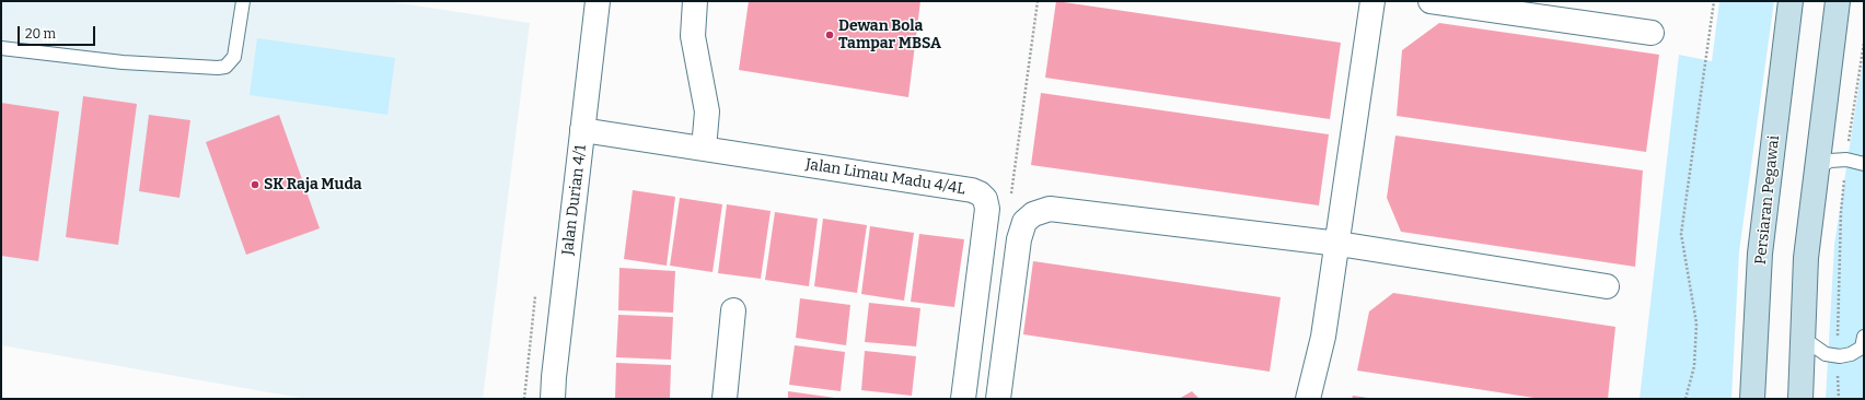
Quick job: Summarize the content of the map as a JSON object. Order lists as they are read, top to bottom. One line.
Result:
{"streets":{"main road":["Persiaran Pegawai"],"street":["Jalan Limau Madu 4/4L","Jalan Durian 4/1"]},"crossings":[["Jalan Limau Madu 4/4L","Jalan Durian 4/1"]],"places":["Dewan Bola Tampar MBSA","SK Raja Muda"],"scale_bar":"20 m"}
